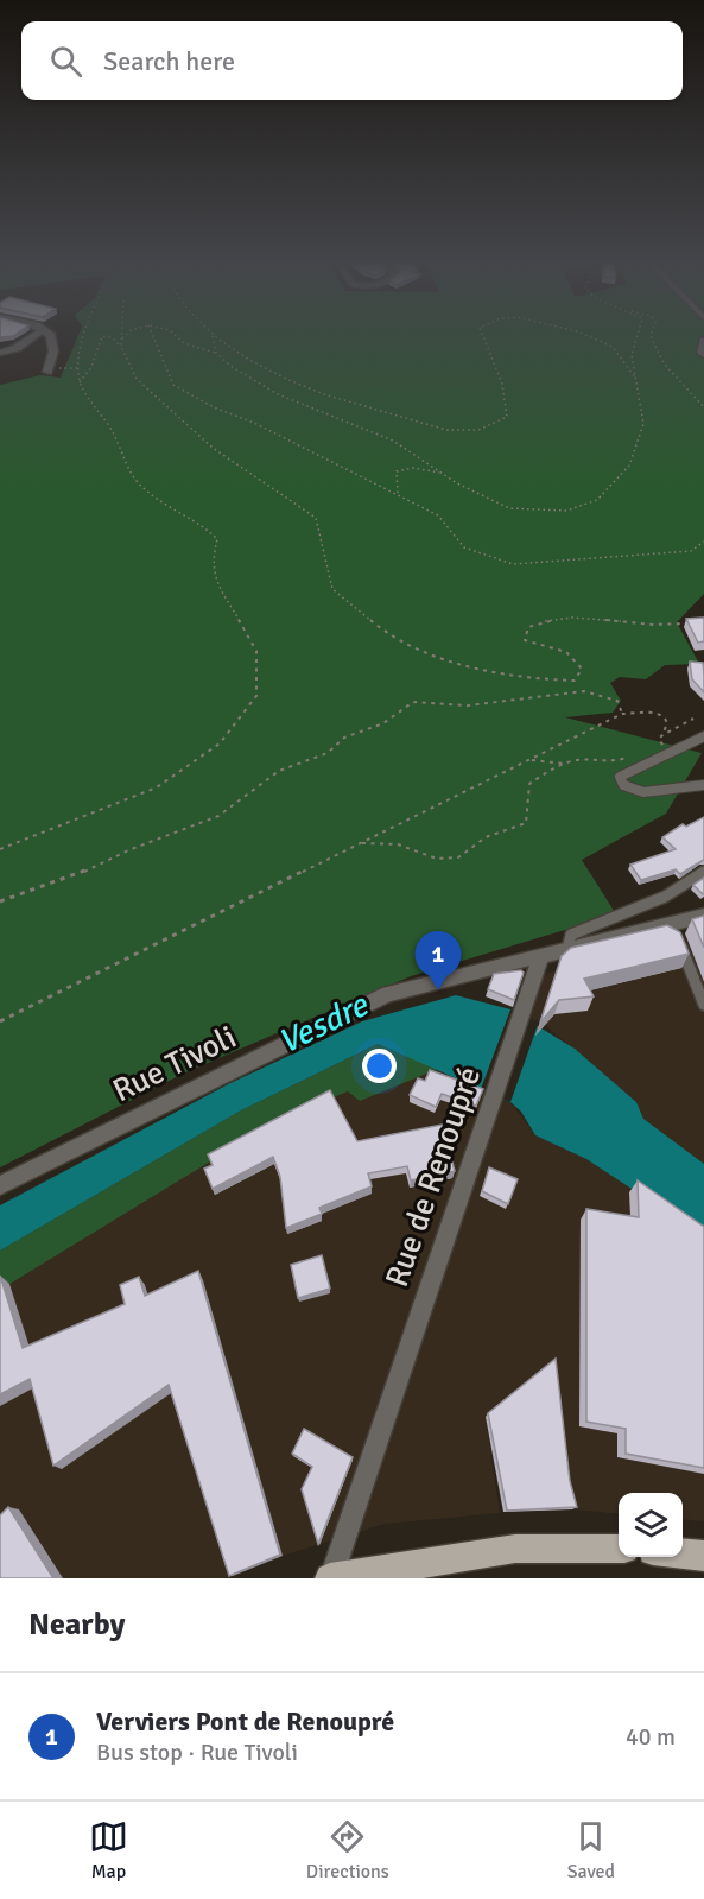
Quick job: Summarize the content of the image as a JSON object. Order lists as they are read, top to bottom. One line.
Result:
{"streets":{"street":["Rue Tivoli","Rue de Renoupré"]},"crossings":[["Rue Tivoli","Rue de Renoupré"]],"water":["Vesdre"],"page":{"search":"Search here","pins":"1","heading":"Nearby","list":[{"mark":"1","name":"Verviers Pont de Renoupré","note":"Bus stop · Rue Tivoli","value":"40 m"}],"nav":["Map","Directions","Saved"]}}
